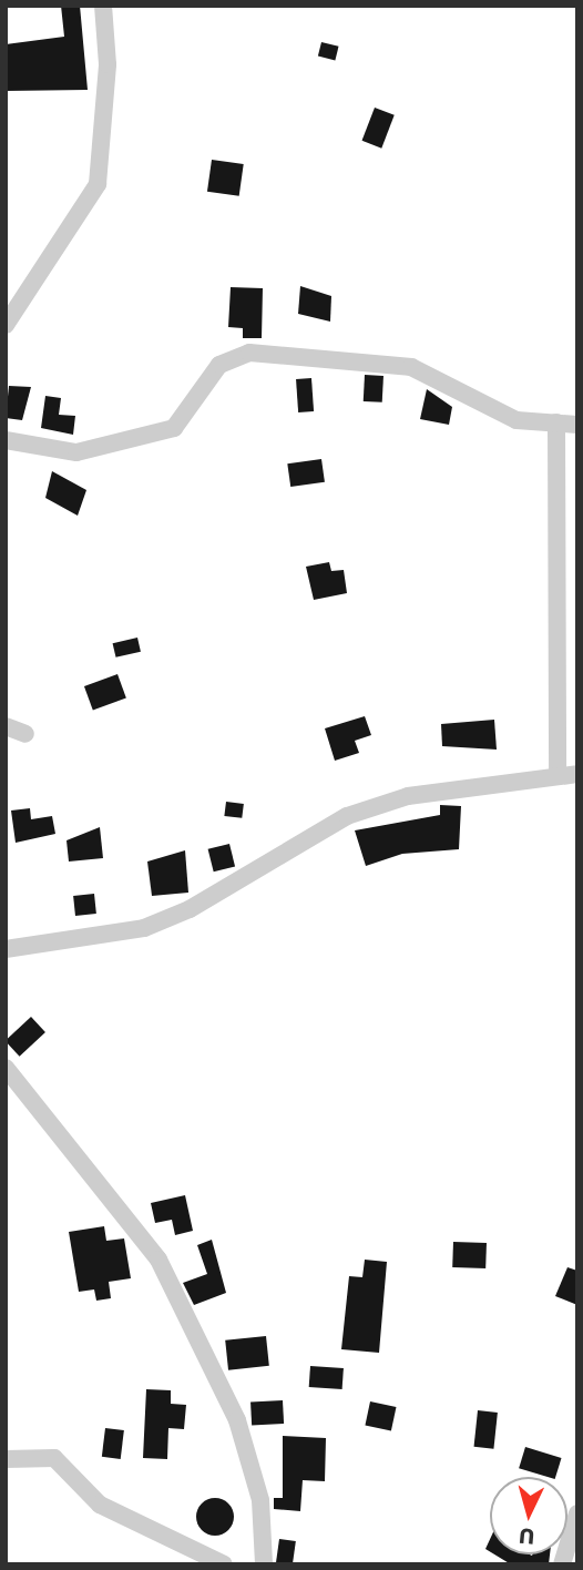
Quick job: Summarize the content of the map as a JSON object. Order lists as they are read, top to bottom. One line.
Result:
{"north":"bottom"}
